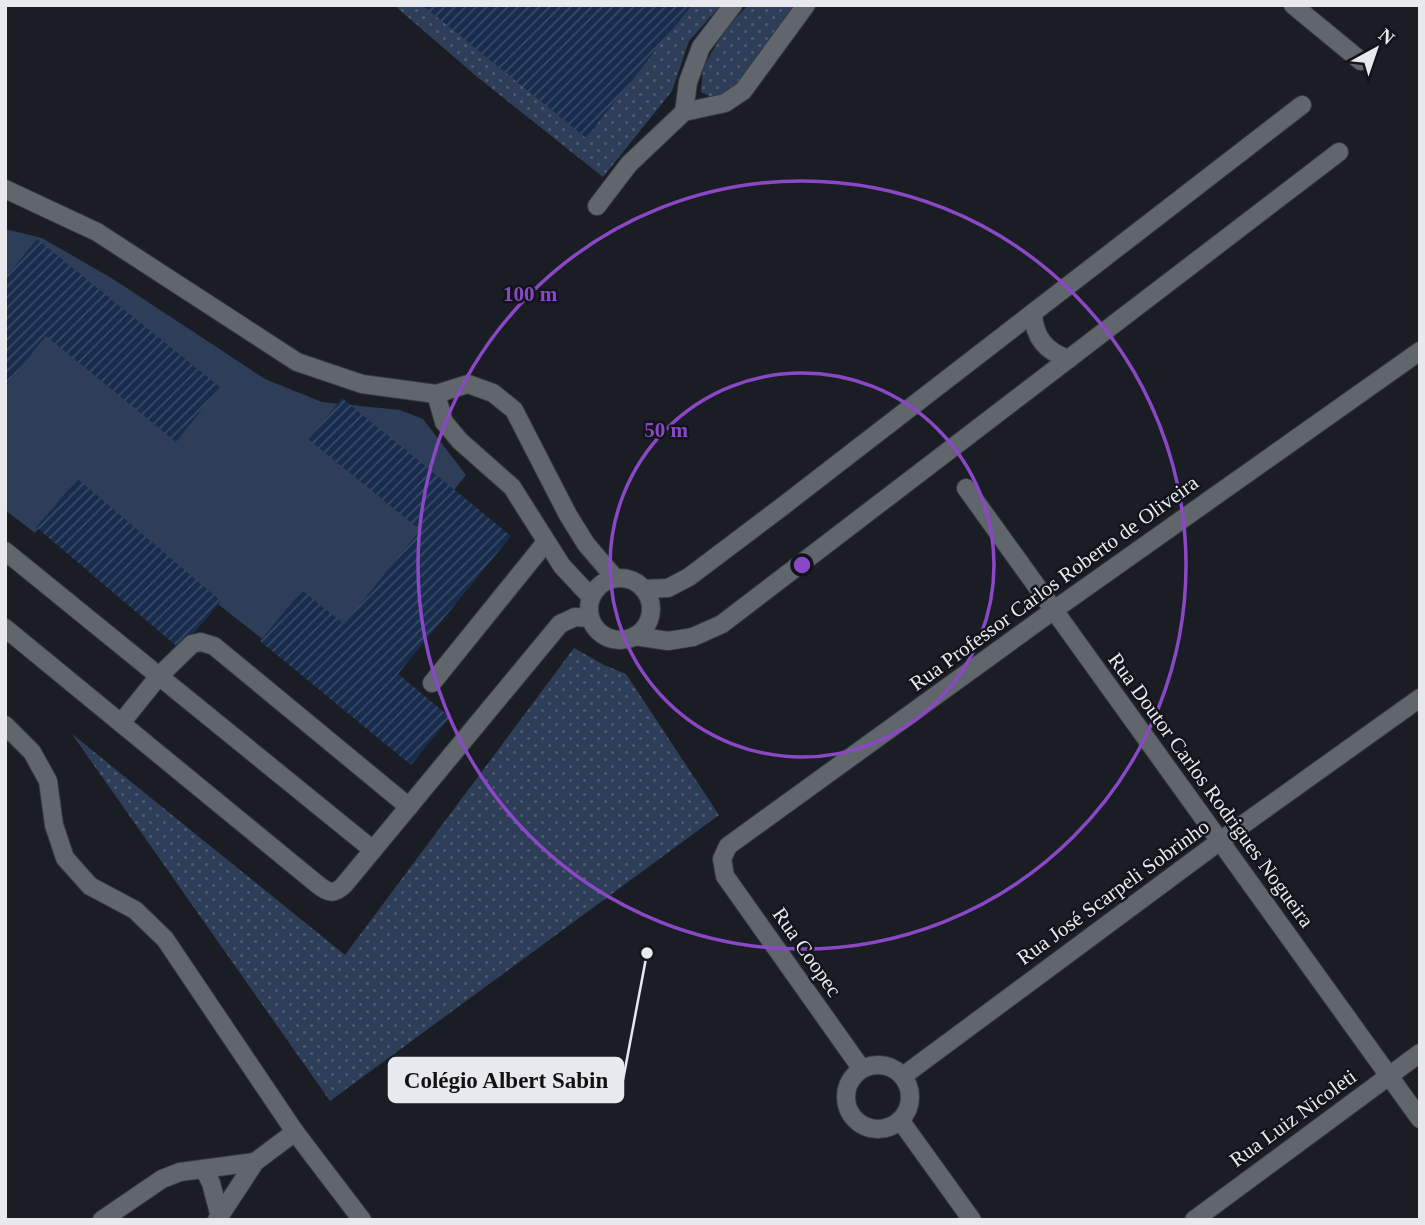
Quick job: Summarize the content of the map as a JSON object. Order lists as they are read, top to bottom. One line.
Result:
{"streets":{"street":["Rua Professor Carlos Roberto de Oliveira","Rua Doutor Carlos Rodrigues Nogueira","Rua José Scarpeli Sobrinho","Rua Coopec","Rua Luiz Nicoleti"]},"crossings":[["Rua Professor Carlos Roberto de Oliveira","Rua Doutor Carlos Rodrigues Nogueira"],["Rua Professor Carlos Roberto de Oliveira","Rua Coopec"],["Rua Doutor Carlos Rodrigues Nogueira","Rua José Scarpeli Sobrinho"],["Rua Doutor Carlos Rodrigues Nogueira","Rua Luiz Nicoleti"],["Rua José Scarpeli Sobrinho","Rua Coopec"]],"places":["Colégio Albert Sabin"],"north":"top right","rings":["100 m","50 m"]}
